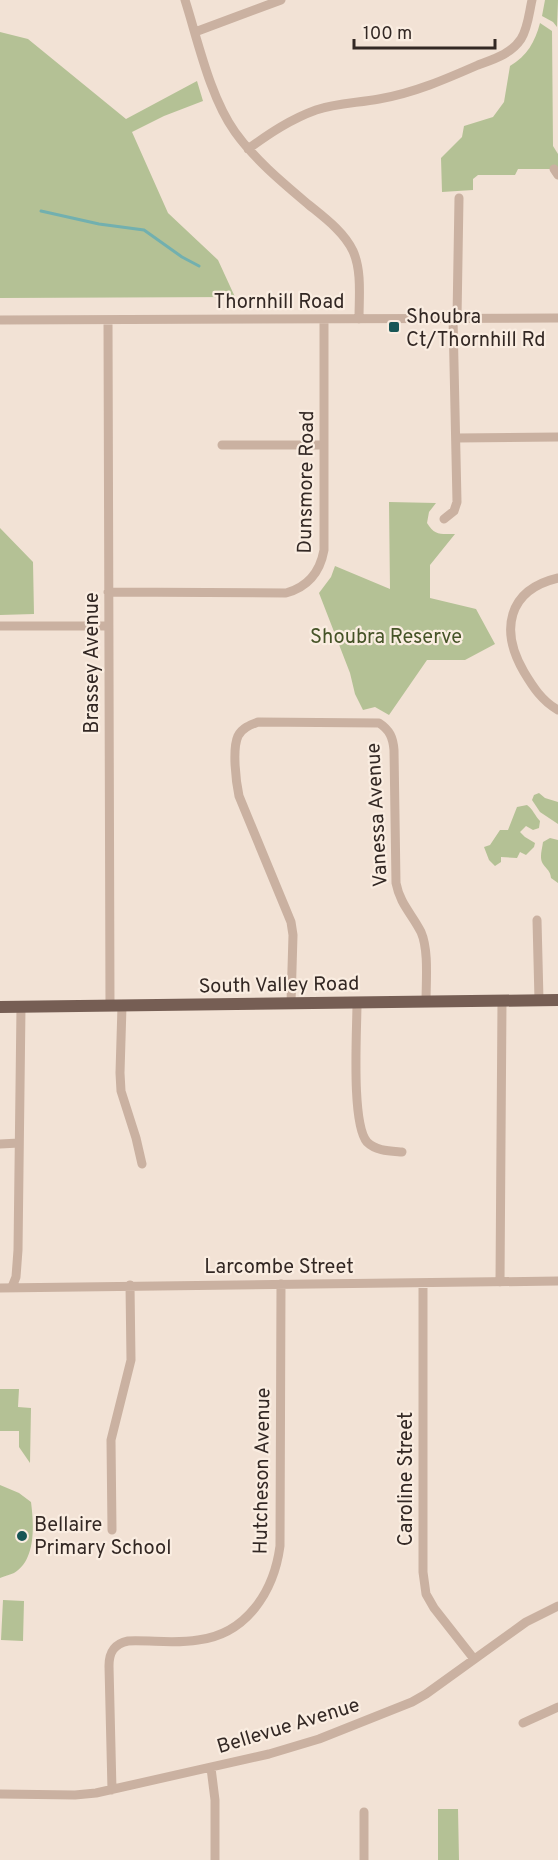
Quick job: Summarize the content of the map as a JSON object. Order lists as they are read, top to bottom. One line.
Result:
{"streets":{"main road":["South Valley Road"],"street":["Thornhill Road","Dunsmore Road","Brassey Avenue","Vanessa Avenue","Larcombe Street","Hutcheson Avenue","Caroline Street","Bellevue Avenue"]},"crossings":[["Thornhill Road","Dunsmore Road"],["Thornhill Road","Brassey Avenue"],["Dunsmore Road","Brassey Avenue"],["Brassey Avenue","South Valley Road"],["Vanessa Avenue","South Valley Road"],["Larcombe Street","Hutcheson Avenue"],["Larcombe Street","Caroline Street"],["Hutcheson Avenue","Bellevue Avenue"],["Caroline Street","Bellevue Avenue"]],"parks":["Shoubra Reserve"],"places":{"transit":["Shoubra Ct/Thornhill Rd"],"other":["Bellaire Primary School"]},"scale_bar":"100 m"}
